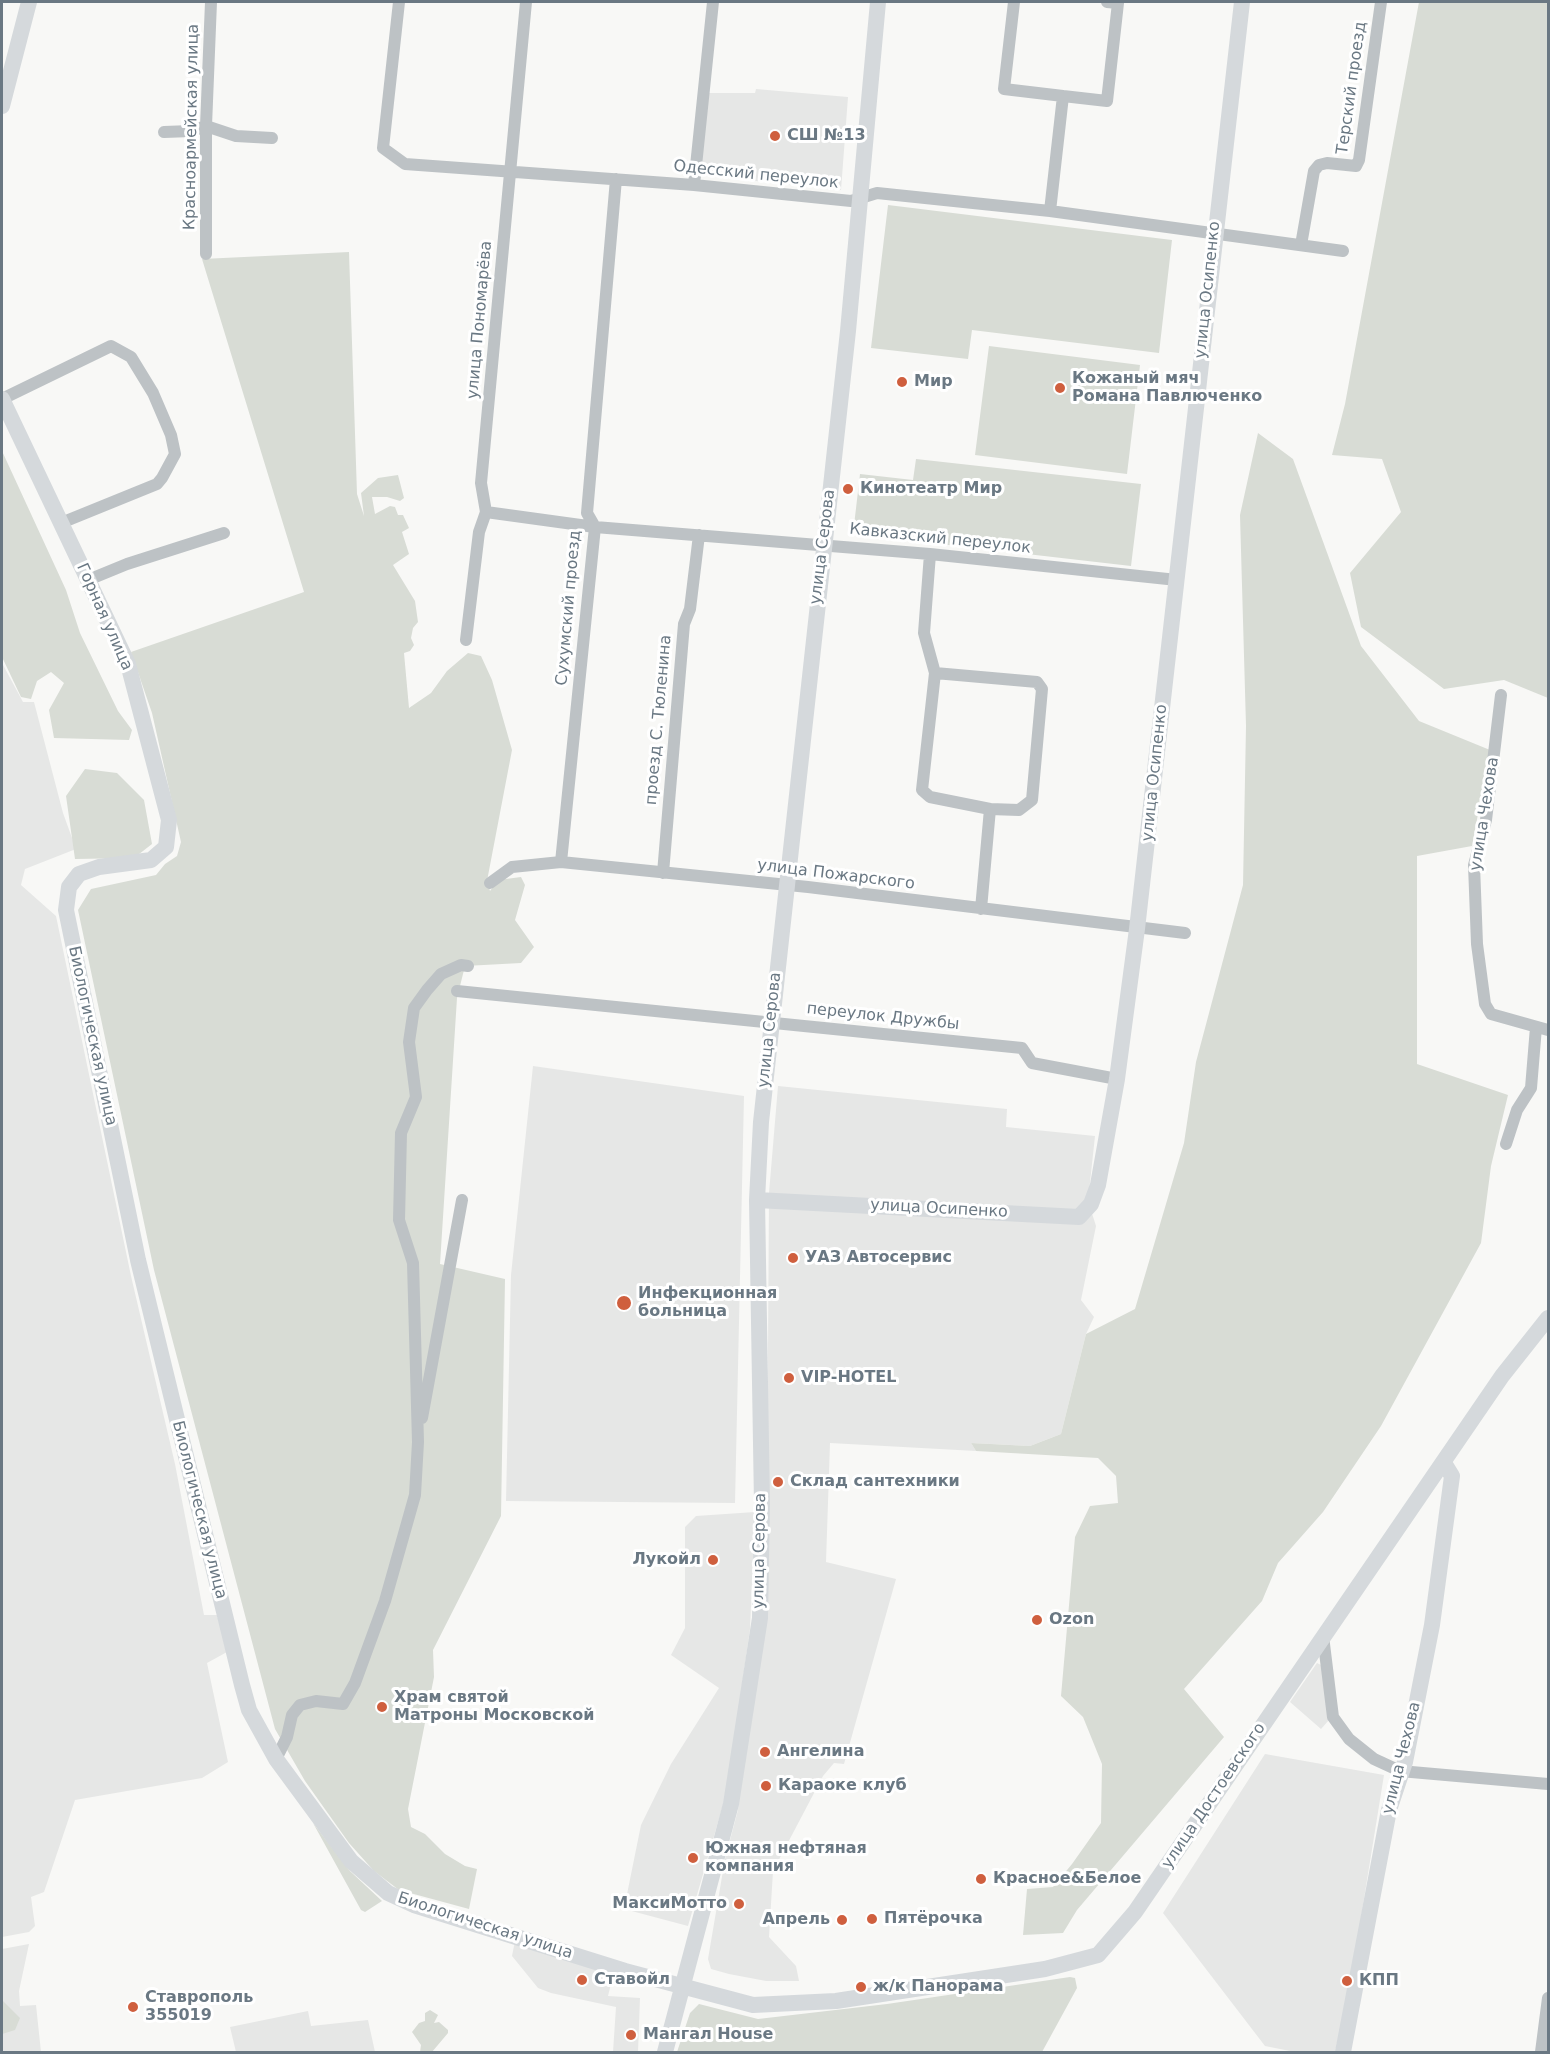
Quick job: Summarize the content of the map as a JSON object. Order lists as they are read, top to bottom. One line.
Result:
{"streets":{"street":["Терский проезд","Красноармейская улица","Одесский переулок","улица Осипенко","улица Пономарёва","Кавказский переулок","улица Серова","Сухумский проезд","Горная улица","проезд С. Тюленина","улица Чехова","улица Пожарского","переулок Дружбы","Биологическая улица","улица Достоевского"]},"crossings":[["Терский проезд","Одесский переулок"],["Одесский переулок","улица Осипенко"],["Одесский переулок","улица Пономарёва"],["Одесский переулок","улица Серова"],["Одесский переулок","Сухумский проезд"],["улица Осипенко","Кавказский переулок"],["улица Осипенко","улица Серова"],["улица Осипенко","улица Пожарского"],["улица Осипенко","переулок Дружбы"],["улица Пономарёва","Кавказский переулок"],["Кавказский переулок","улица Серова"],["Кавказский переулок","Сухумский проезд"],["Кавказский переулок","проезд С. Тюленина"],["улица Серова","улица Пожарского"],["улица Серова","переулок Дружбы"],["улица Серова","Биологическая улица"],["улица Серова","улица Достоевского"],["Сухумский проезд","улица Пожарского"],["Горная улица","Биологическая улица"],["проезд С. Тюленина","улица Пожарского"],["улица Чехова","улица Достоевского"],["Биологическая улица","улица Достоевского"]],"places":["СШ №13","Мир","Кожаный мяч Романа Павлюченко","Кинотеатр Мир","УАЗ Автосервис","Инфекционная больница","VIP-HOTEL","Склад сантехники","Лукойл","Ozon","Храм святой Матроны Московской","Ангелина","Караоке клуб","Южная нефтяная компания","Красное&Белое","МаксиМотто","Пятёрочка","Апрель","Ставойл","КПП","ж/к Панорама","Ставрополь 355019","Мангал House"]}
